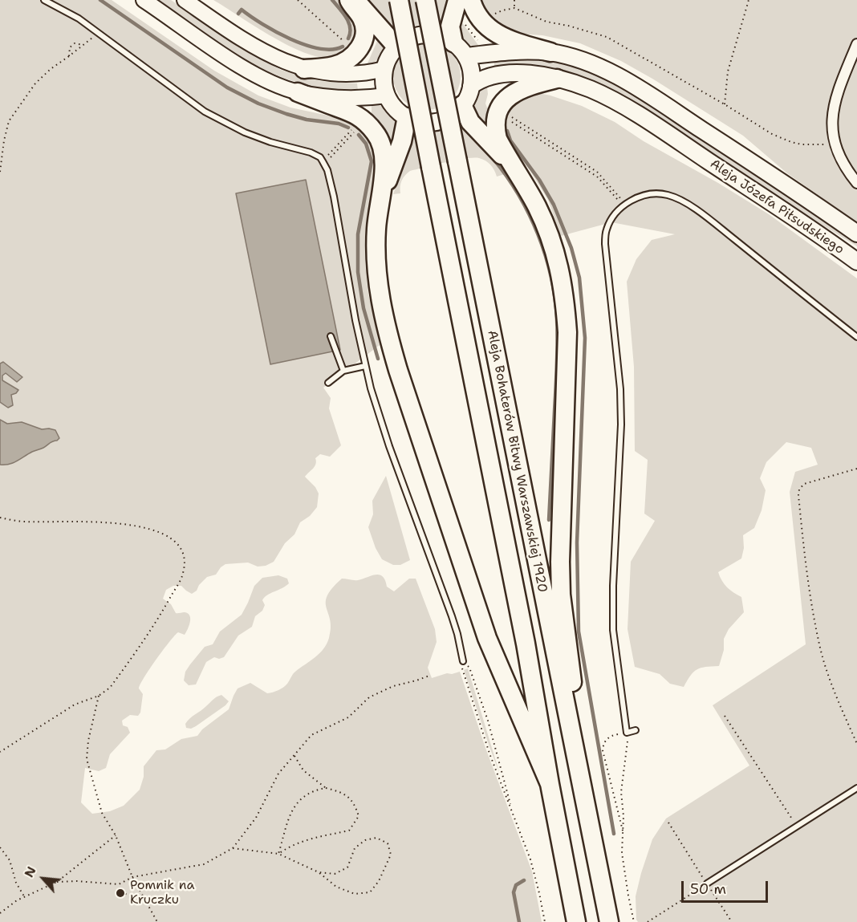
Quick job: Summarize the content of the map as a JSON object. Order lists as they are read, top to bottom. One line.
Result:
{"streets":{"highway":["Aleja Bohaterów Bitwy Warszawskiej 1920"],"main road":["Aleja Józefa Piłsudskiego"]},"places":["Pomnik na Kruczku"],"scale_bar":"50 m","north":"top left"}
